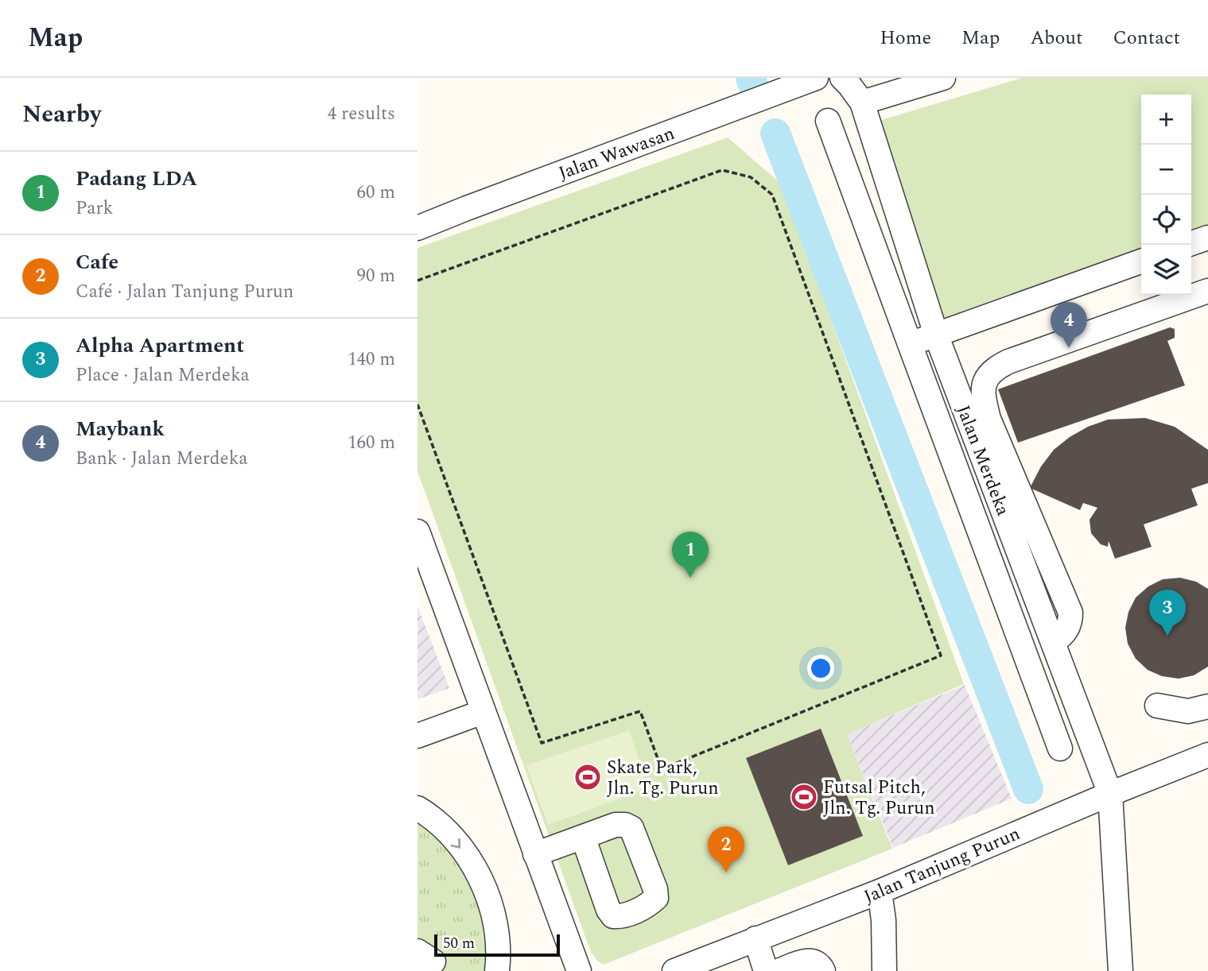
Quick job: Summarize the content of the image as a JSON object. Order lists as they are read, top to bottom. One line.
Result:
{"streets":{"street":["Jalan Wawasan","Jalan Merdeka","Jalan Tanjung Purun"]},"crossings":[["Jalan Merdeka","Jalan Tanjung Purun"]],"places":{"sports":["Skate Park, Jln. Tg. Purun","Futsal Pitch, Jln. Tg. Purun"]},"scale_bar":"50 m","page":{"header":"Map","nav":["Home","Map","About","Contact"],"heading":["Nearby","4 results"],"map_buttons":["+","−"],"list":[{"mark":"1","name":"Padang LDA","note":"Park","value":"60 m"},{"mark":"2","name":"Cafe","note":"Café · Jalan Tanjung Purun","value":"90 m"},{"mark":"3","name":"Alpha Apartment","note":"Place · Jalan Merdeka","value":"140 m"},{"mark":"4","name":"Maybank","note":"Bank · Jalan Merdeka","value":"160 m"}],"pins":["4","1","3","2"],"scale":"50 m"}}
